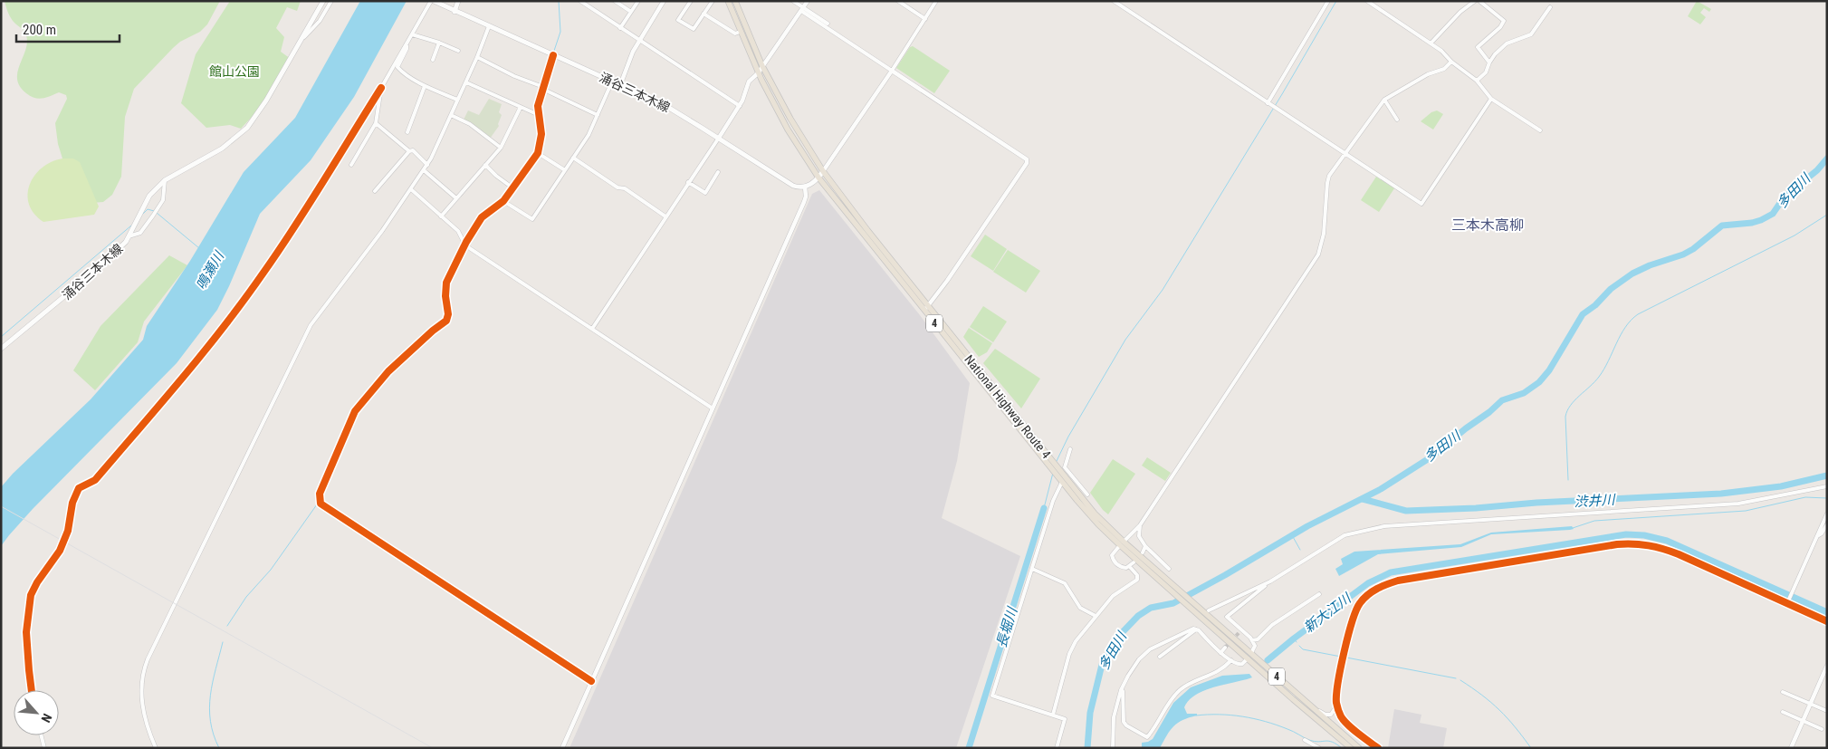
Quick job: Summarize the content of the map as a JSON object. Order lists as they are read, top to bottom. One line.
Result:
{"streets":{"highway":["4","National Highway Route 4"],"main road":["涌谷三本木線"]},"districts":["三本木高柳"],"water":["多田川","鳴瀬川","渋井川","新大江川","長堀川"],"parks":["館山公園"],"scale_bar":"200 m","north":"bottom right"}
